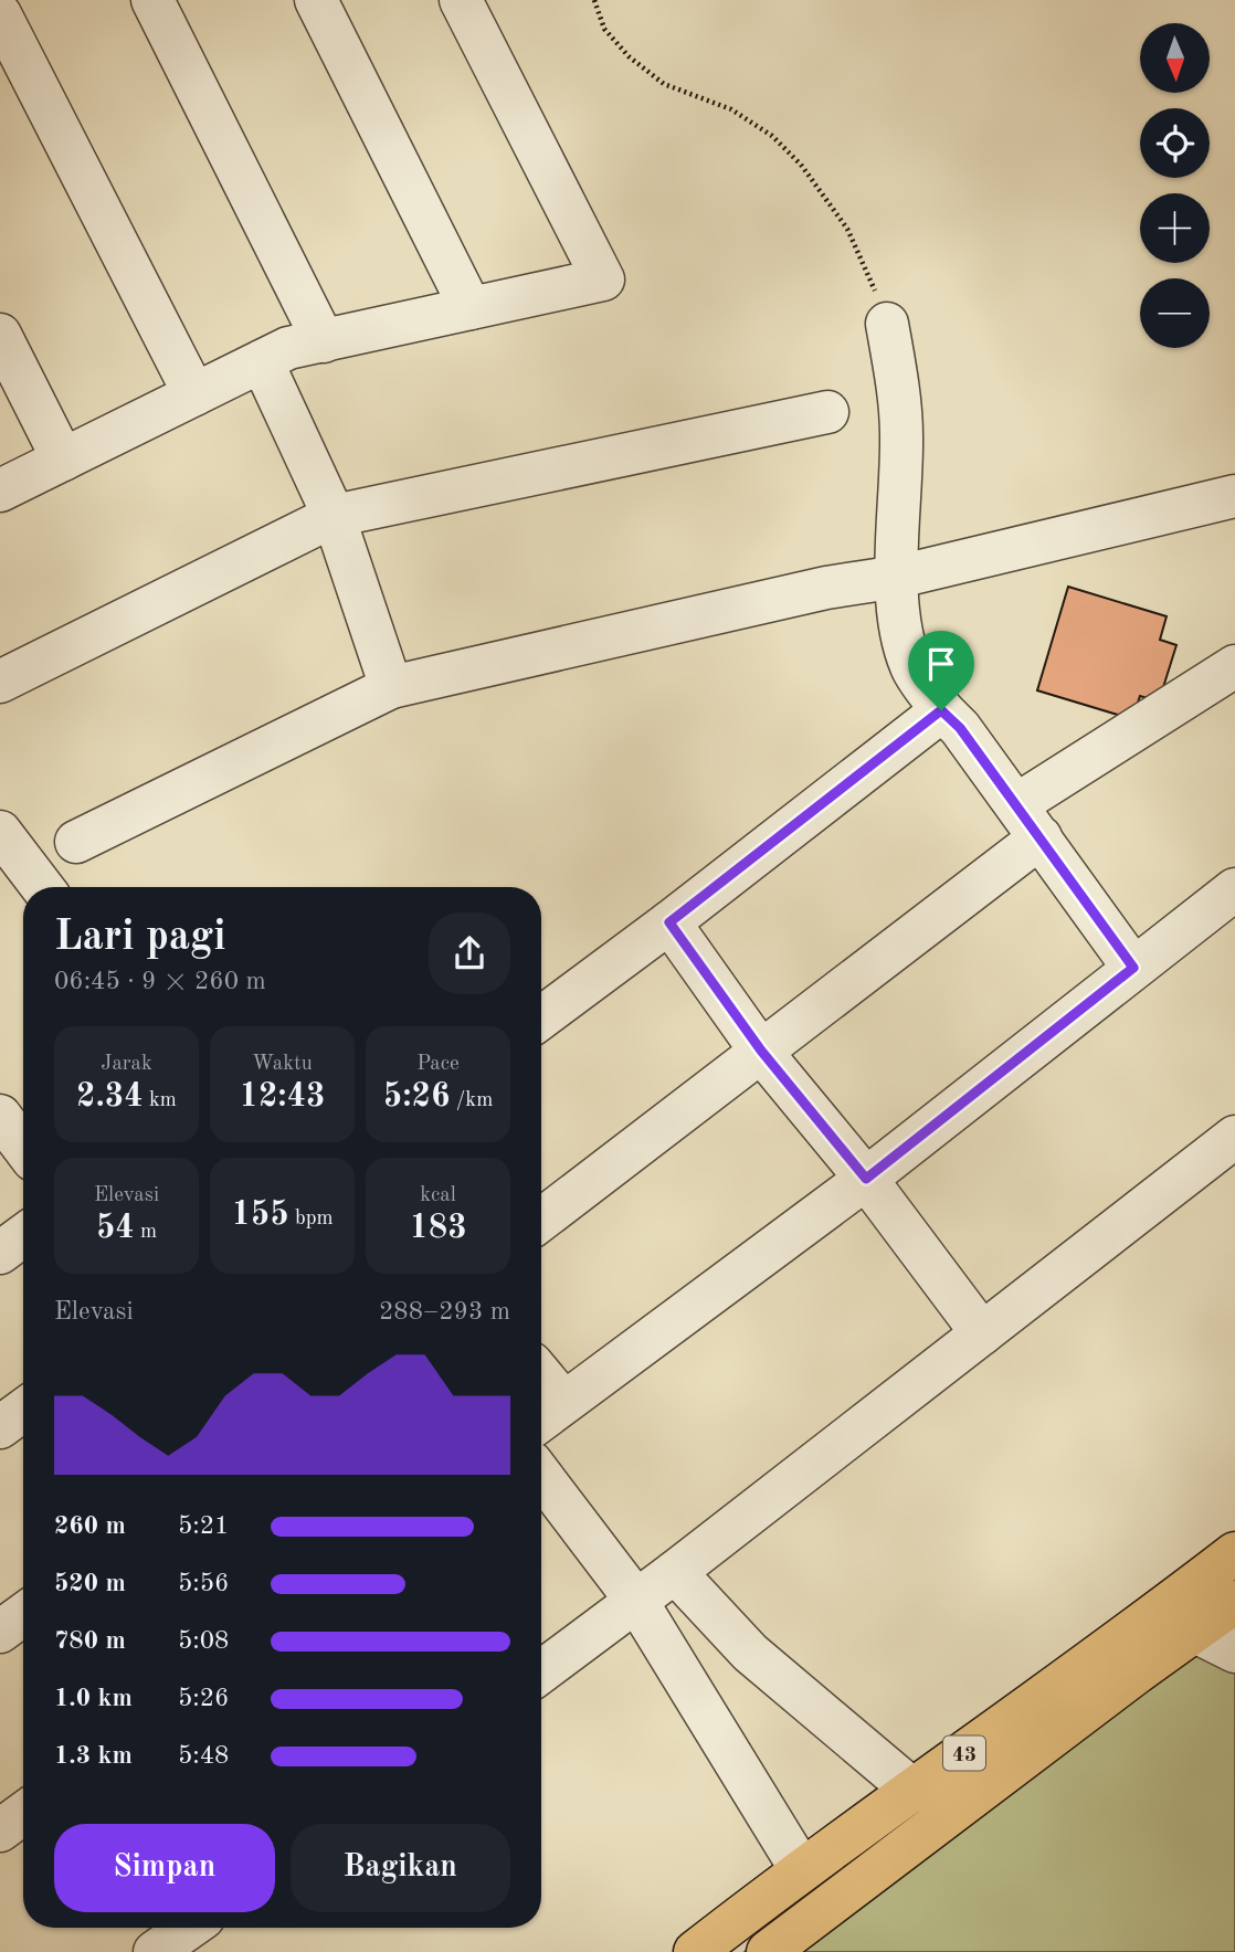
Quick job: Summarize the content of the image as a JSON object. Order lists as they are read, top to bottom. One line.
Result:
{"streets":{"highway":["43"]},"north":"bottom","page":{"map_buttons":["+","−"],"heading":["Lari pagi","06:45 · 9 × 260 m"],"stats":[["Jarak","2.34 km"],["Waktu","12:43"],["Pace","5:26 /km"],["Elevasi","54 m"],["155 bpm"],["kcal","183"]],"chart":["Elevasi","288–293 m"],"list":[{"name":"260 m","note":"5:21"},{"name":"520 m","note":"5:56"},{"name":"780 m","note":"5:08"},{"name":"1.0 km","note":"5:26"},{"name":"1.3 km","note":"5:48"}],"buttons":["Simpan","Bagikan"]}}
